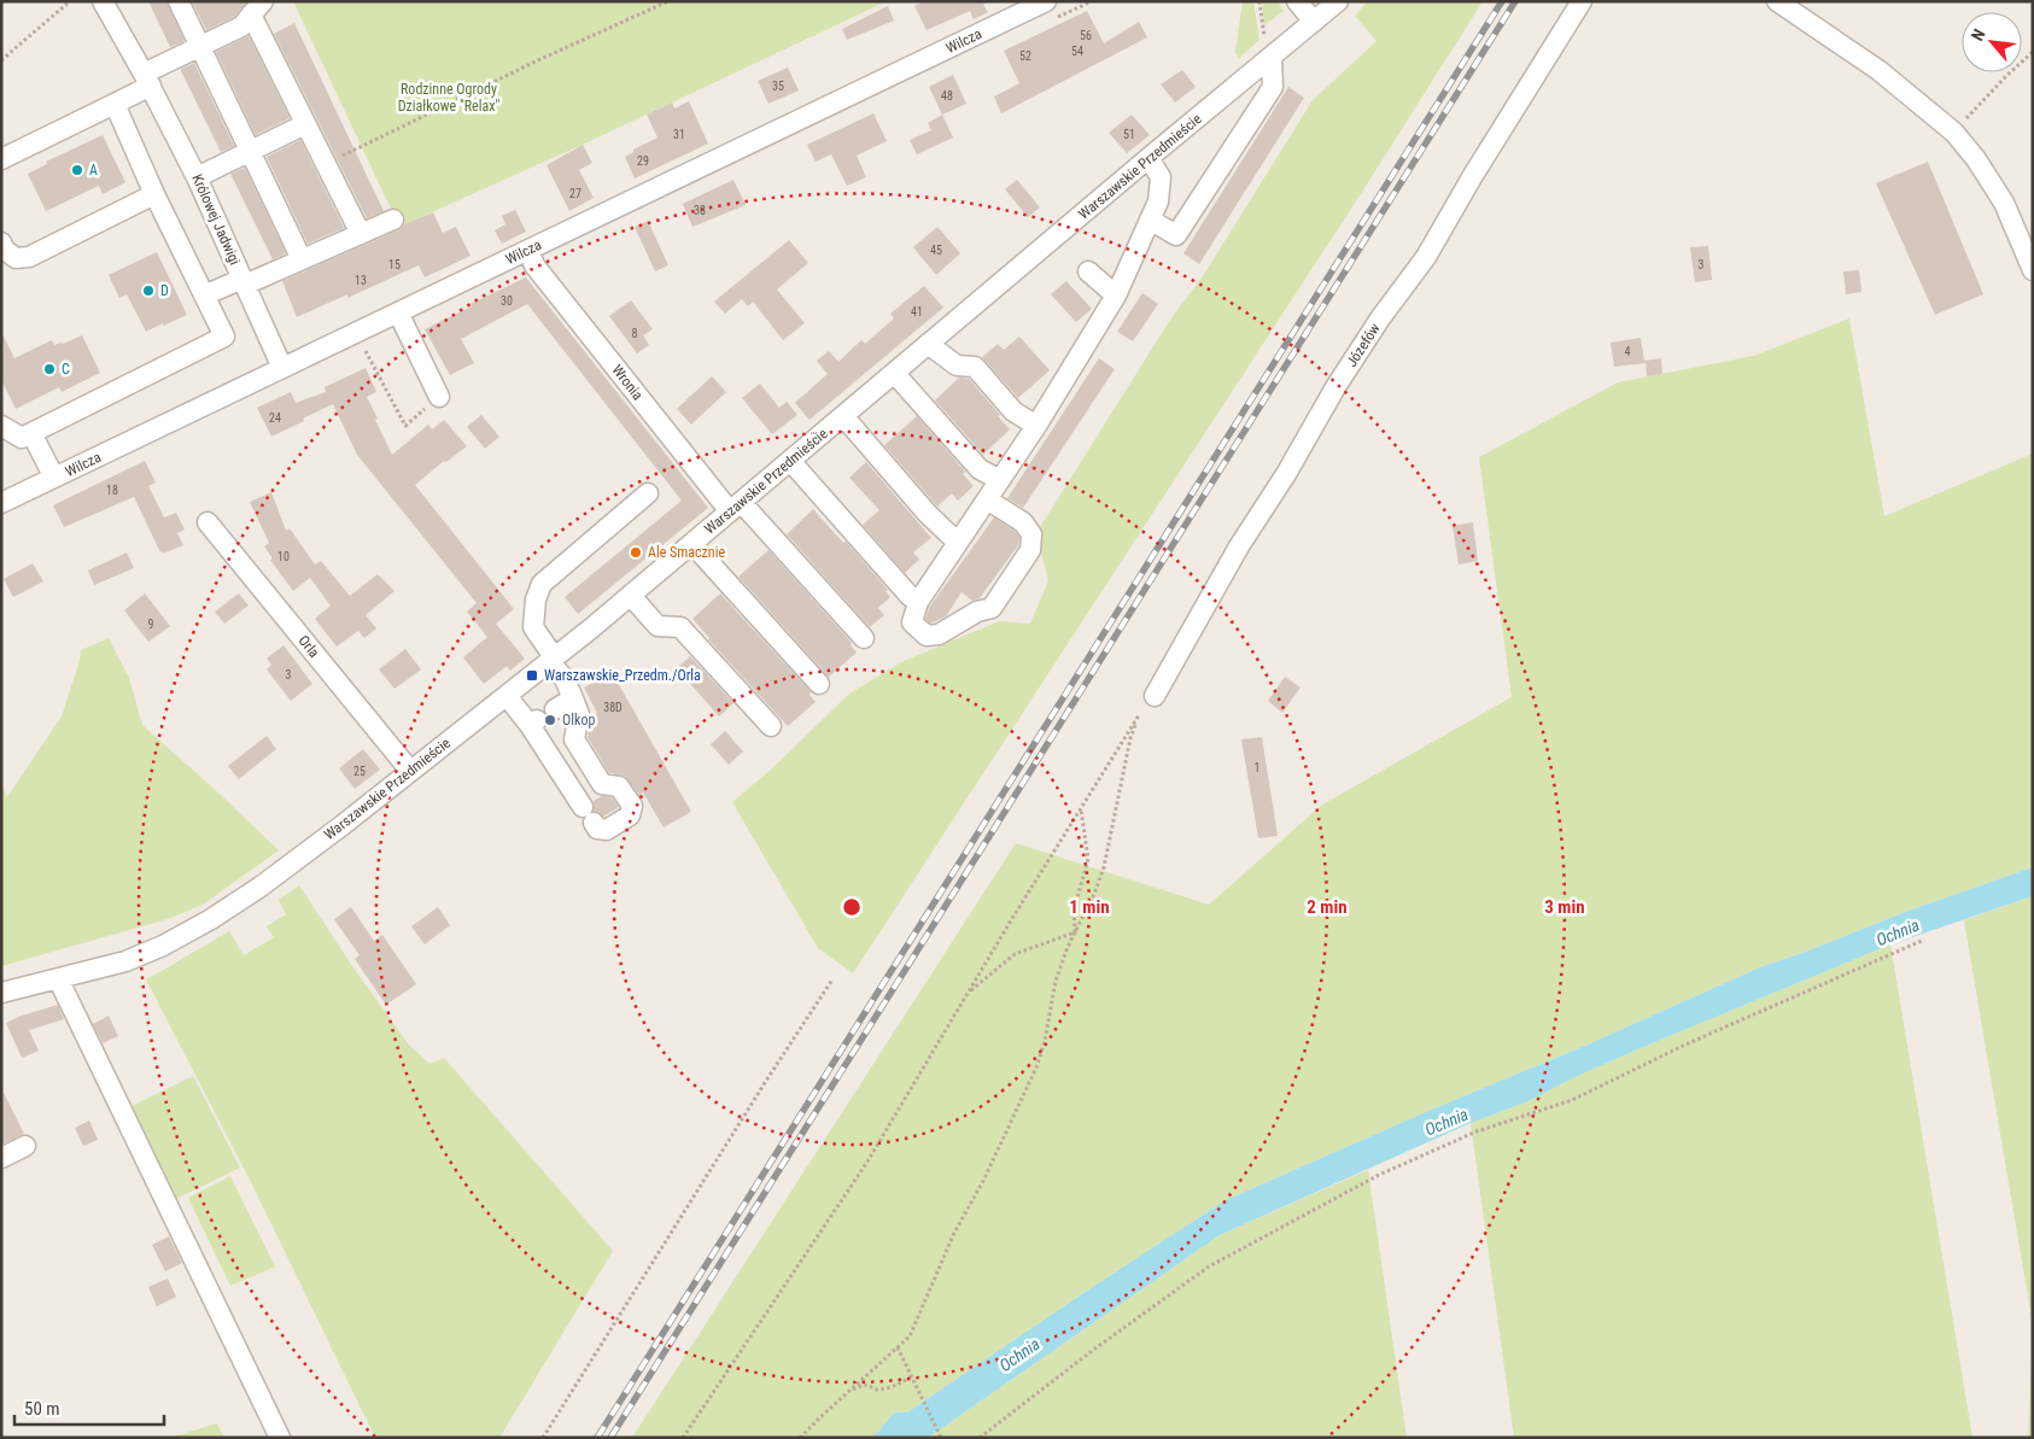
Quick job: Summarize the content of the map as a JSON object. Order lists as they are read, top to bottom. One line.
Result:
{"streets":{"street":["Wilcza","Warszawskie Przedmieście","Królowej Jadwigi","Józefów","Wronia","Orla"]},"crossings":[["Wilcza","Królowej Jadwigi"],["Wilcza","Wronia"],["Warszawskie Przedmieście","Wronia"],["Warszawskie Przedmieście","Orla"]],"water":["Ochnia"],"parks":["Rodzinne Ogrody Działkowe \"Relax\""],"places":{"other":["A","D","C","Ale Smacznie","Olkop"],"transit":["Warszawskie_Przedm./Orla"]},"house_numbers":["56","54","52","35","48","31","51","29","27","38","45","15","3","13","30","41","8","4","24","18","10","9","3","38D","1","25"],"scale_bar":"50 m","north":"top left","rings":["1 min","2 min","3 min"]}
